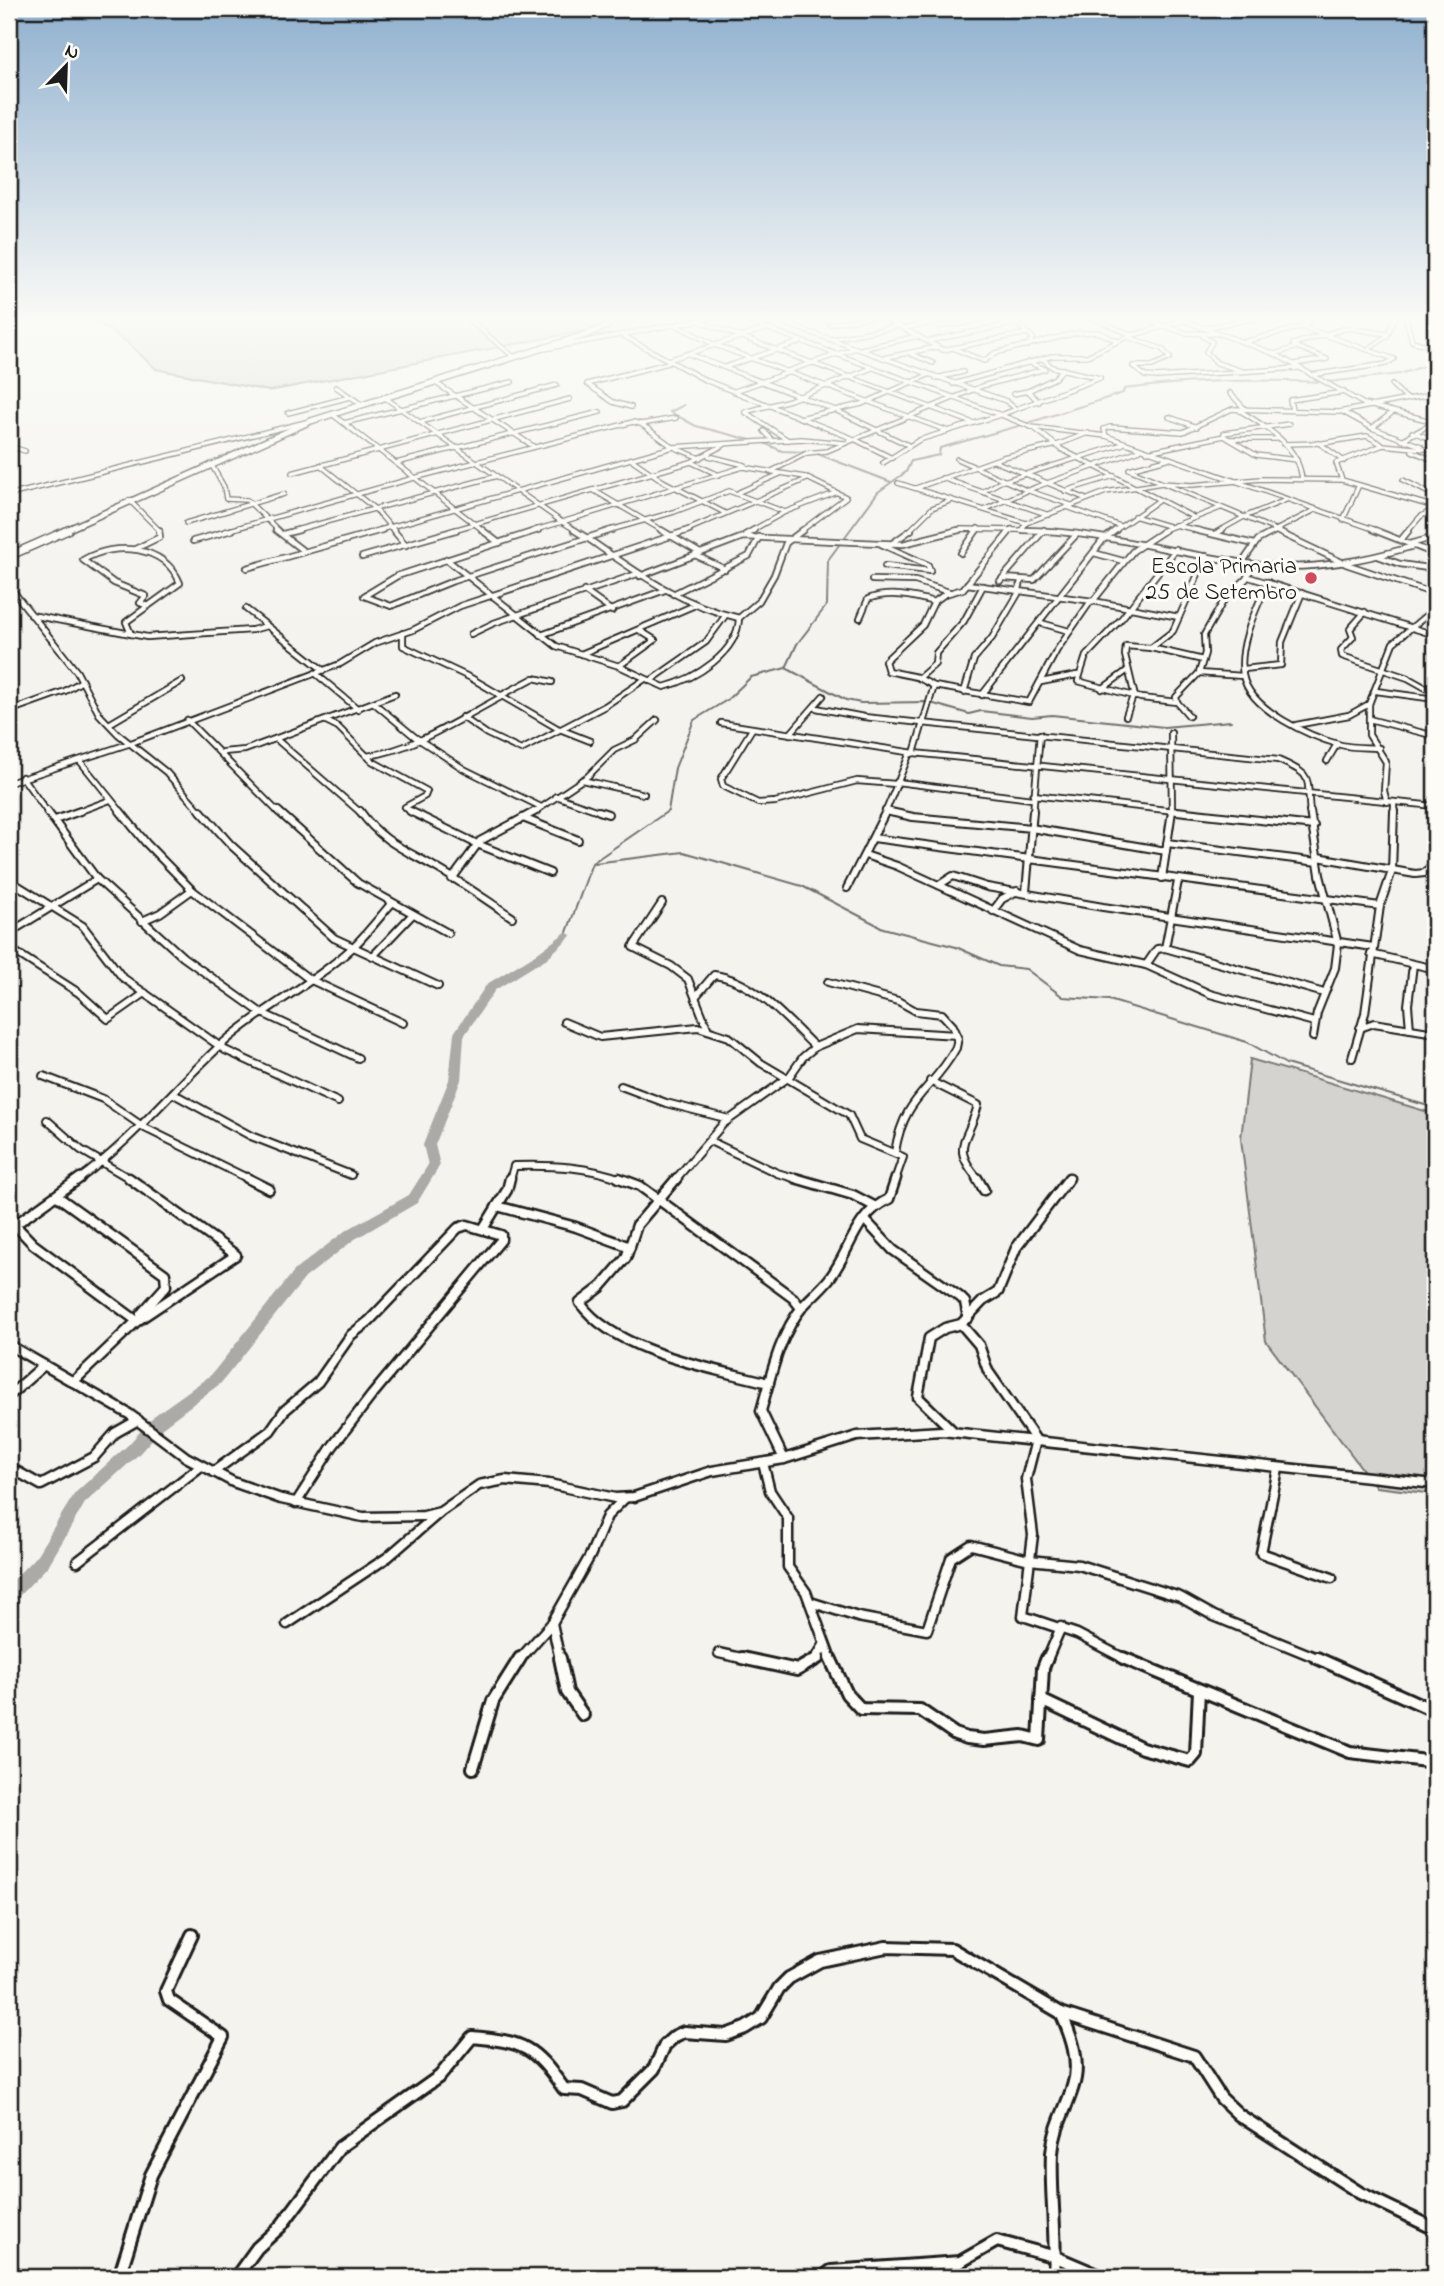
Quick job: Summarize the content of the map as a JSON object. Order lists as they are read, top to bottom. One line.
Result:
{"places":["Escola Primaria 25 de Setembro"],"north":"top right"}
